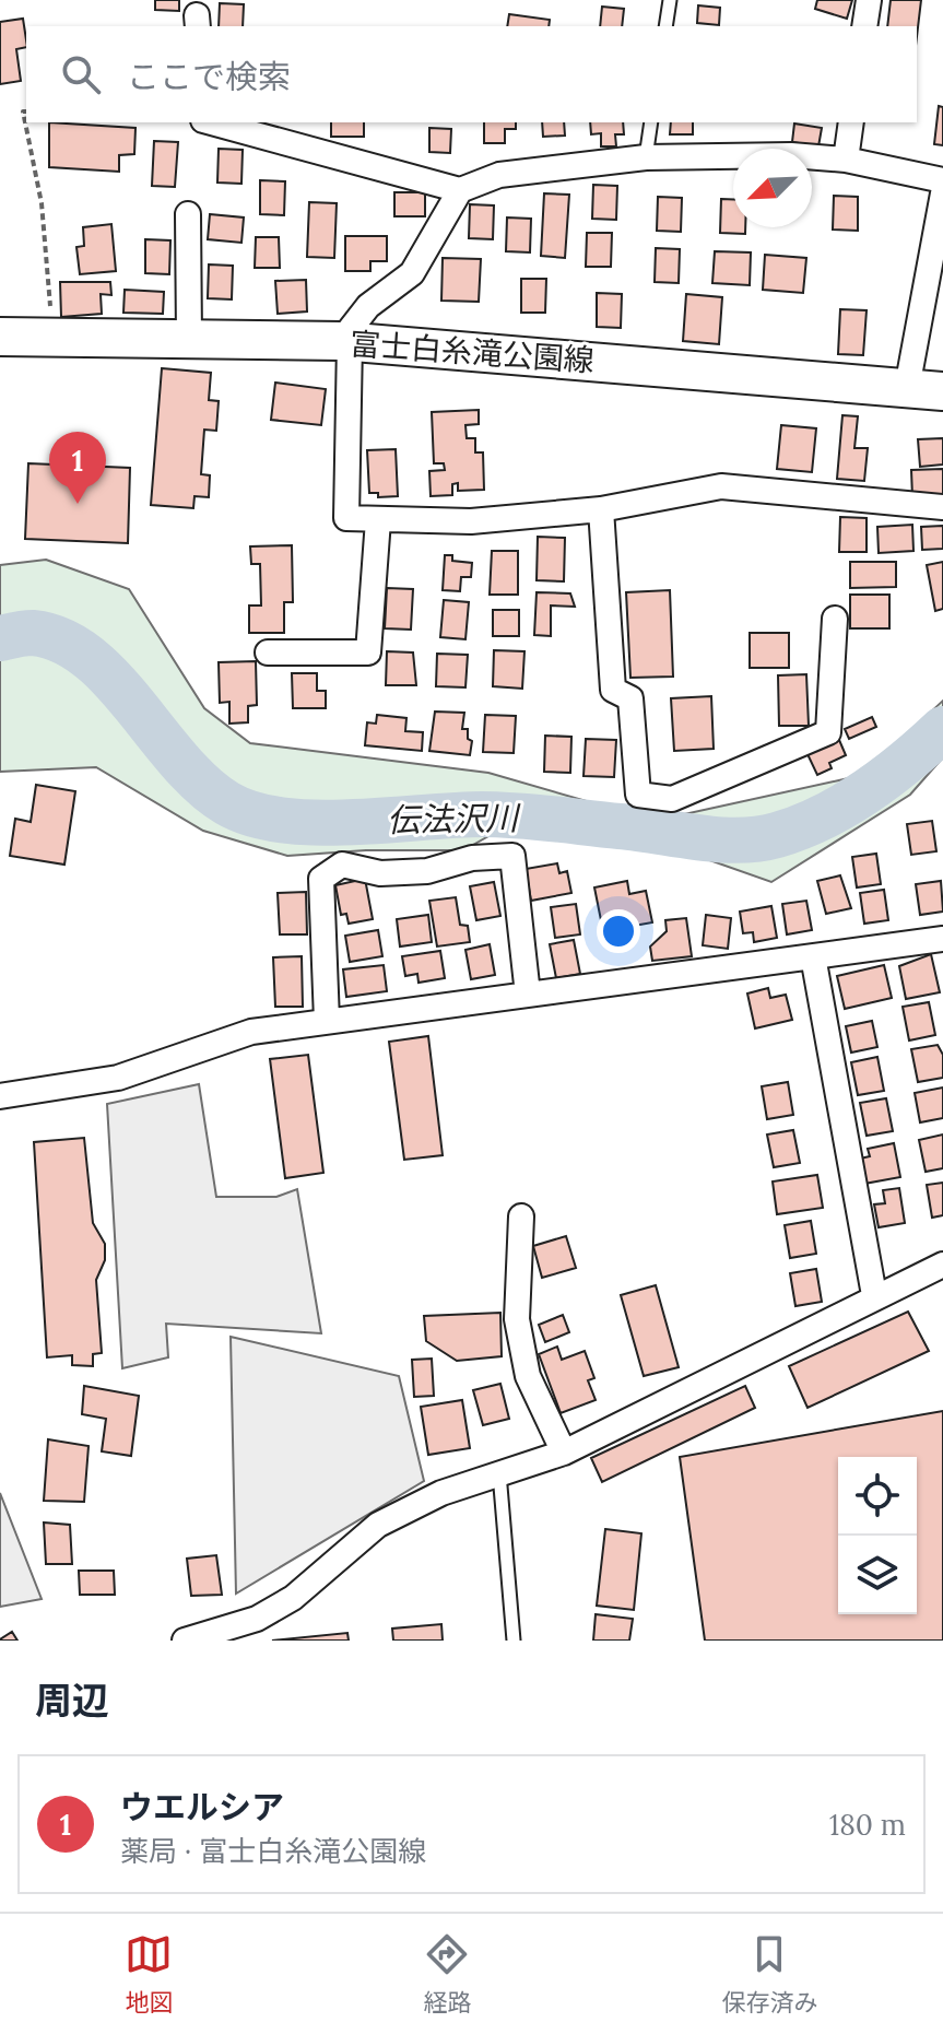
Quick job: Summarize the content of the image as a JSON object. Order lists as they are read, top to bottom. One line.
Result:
{"streets":{"main road":["富士白糸滝公園線"]},"water":["伝法沢川"],"north":"bottom left","page":{"search":"ここで検索","pins":"1","heading":"周辺","list":[{"mark":"1","name":"ウエルシア","note":"薬局 · 富士白糸滝公園線","value":"180 m"}],"nav":["地図","経路","保存済み"]}}
